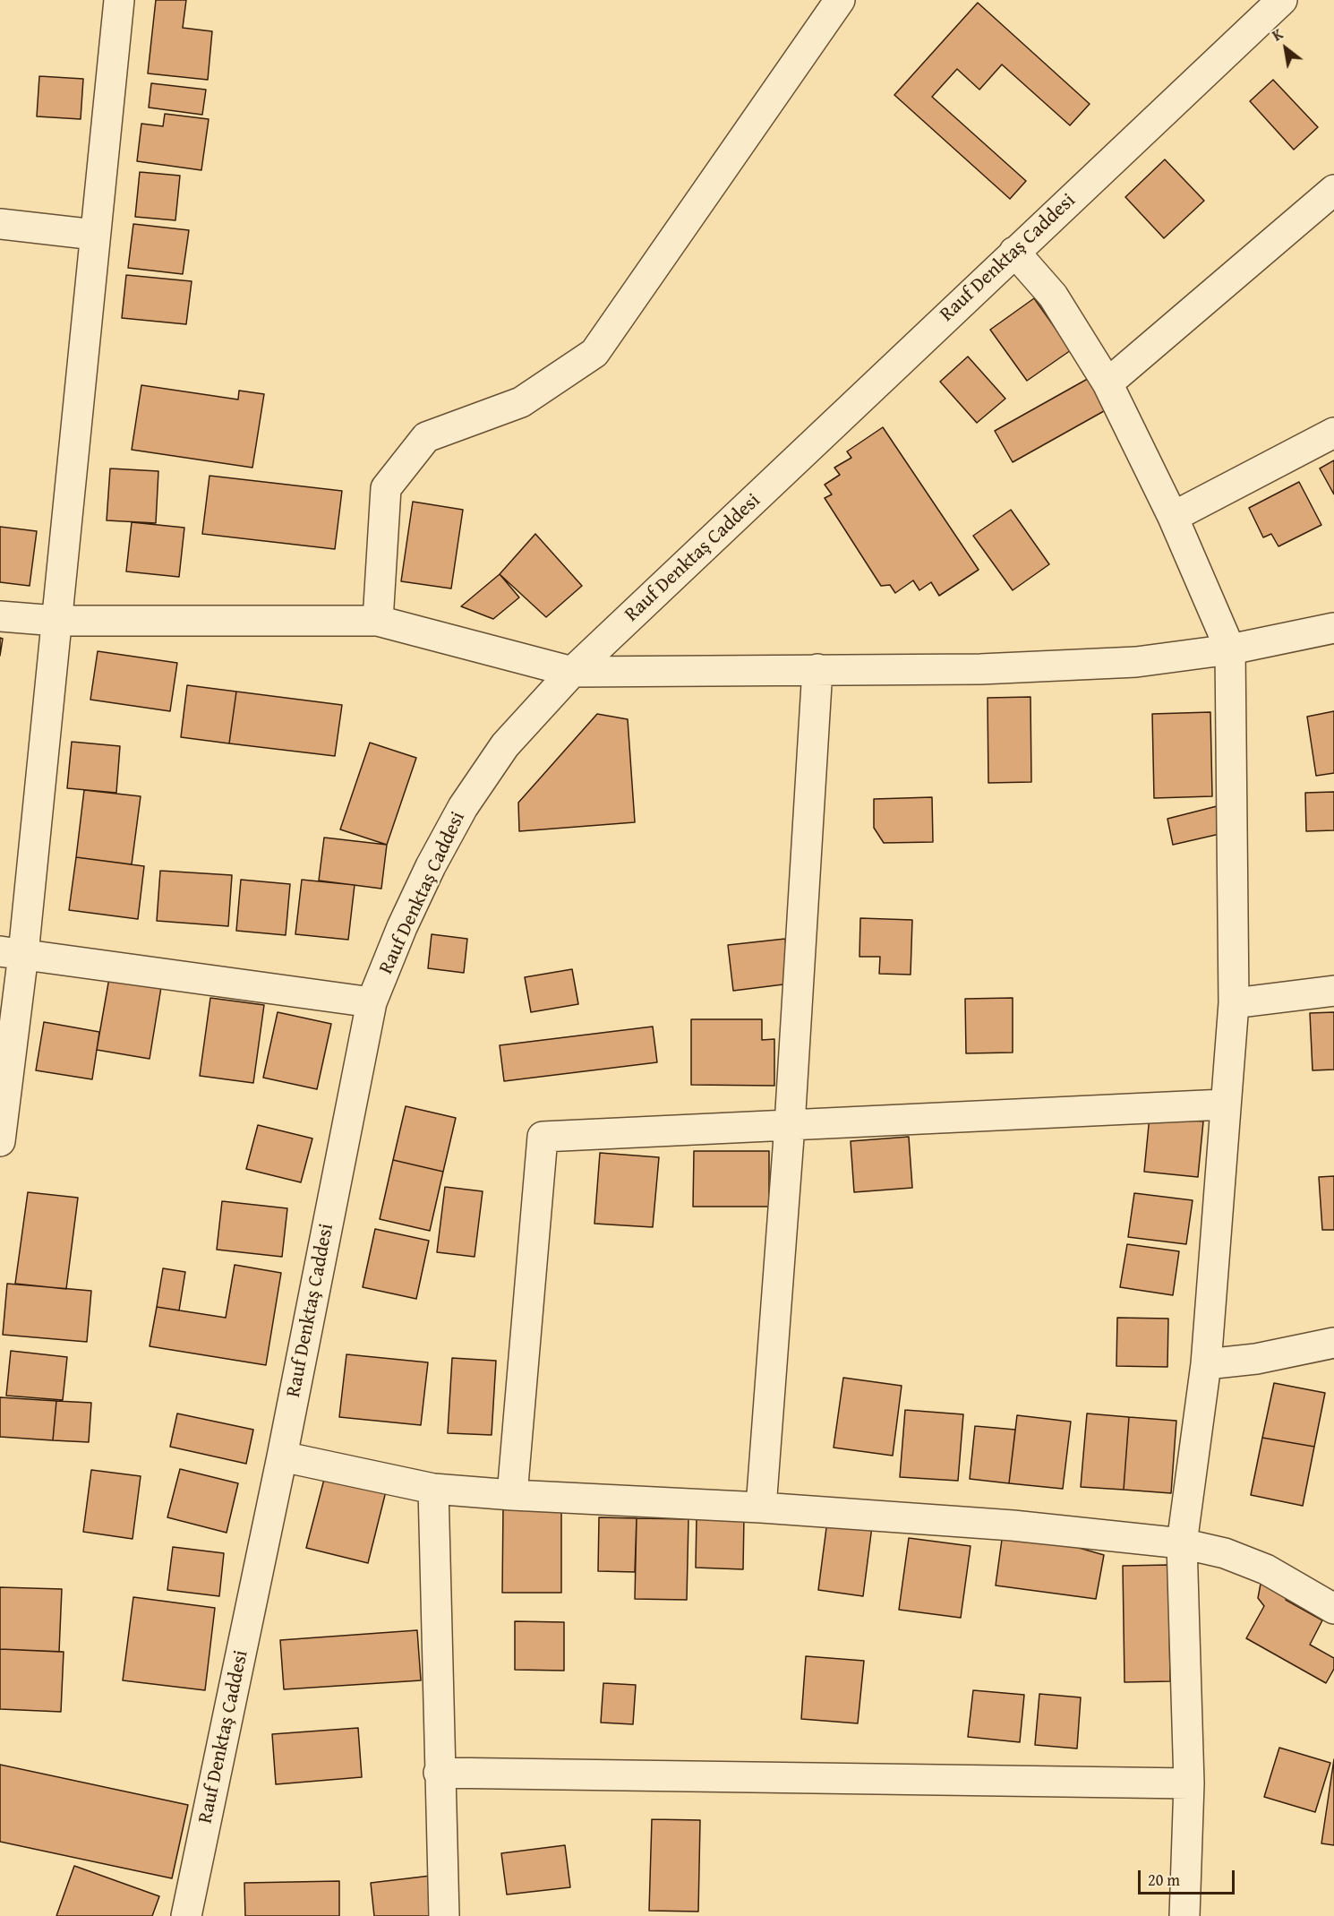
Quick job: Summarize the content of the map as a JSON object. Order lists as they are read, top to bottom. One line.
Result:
{"streets":{"street":["Rauf Denktaş Caddesi"]},"scale_bar":"20 m","north":"top left"}
